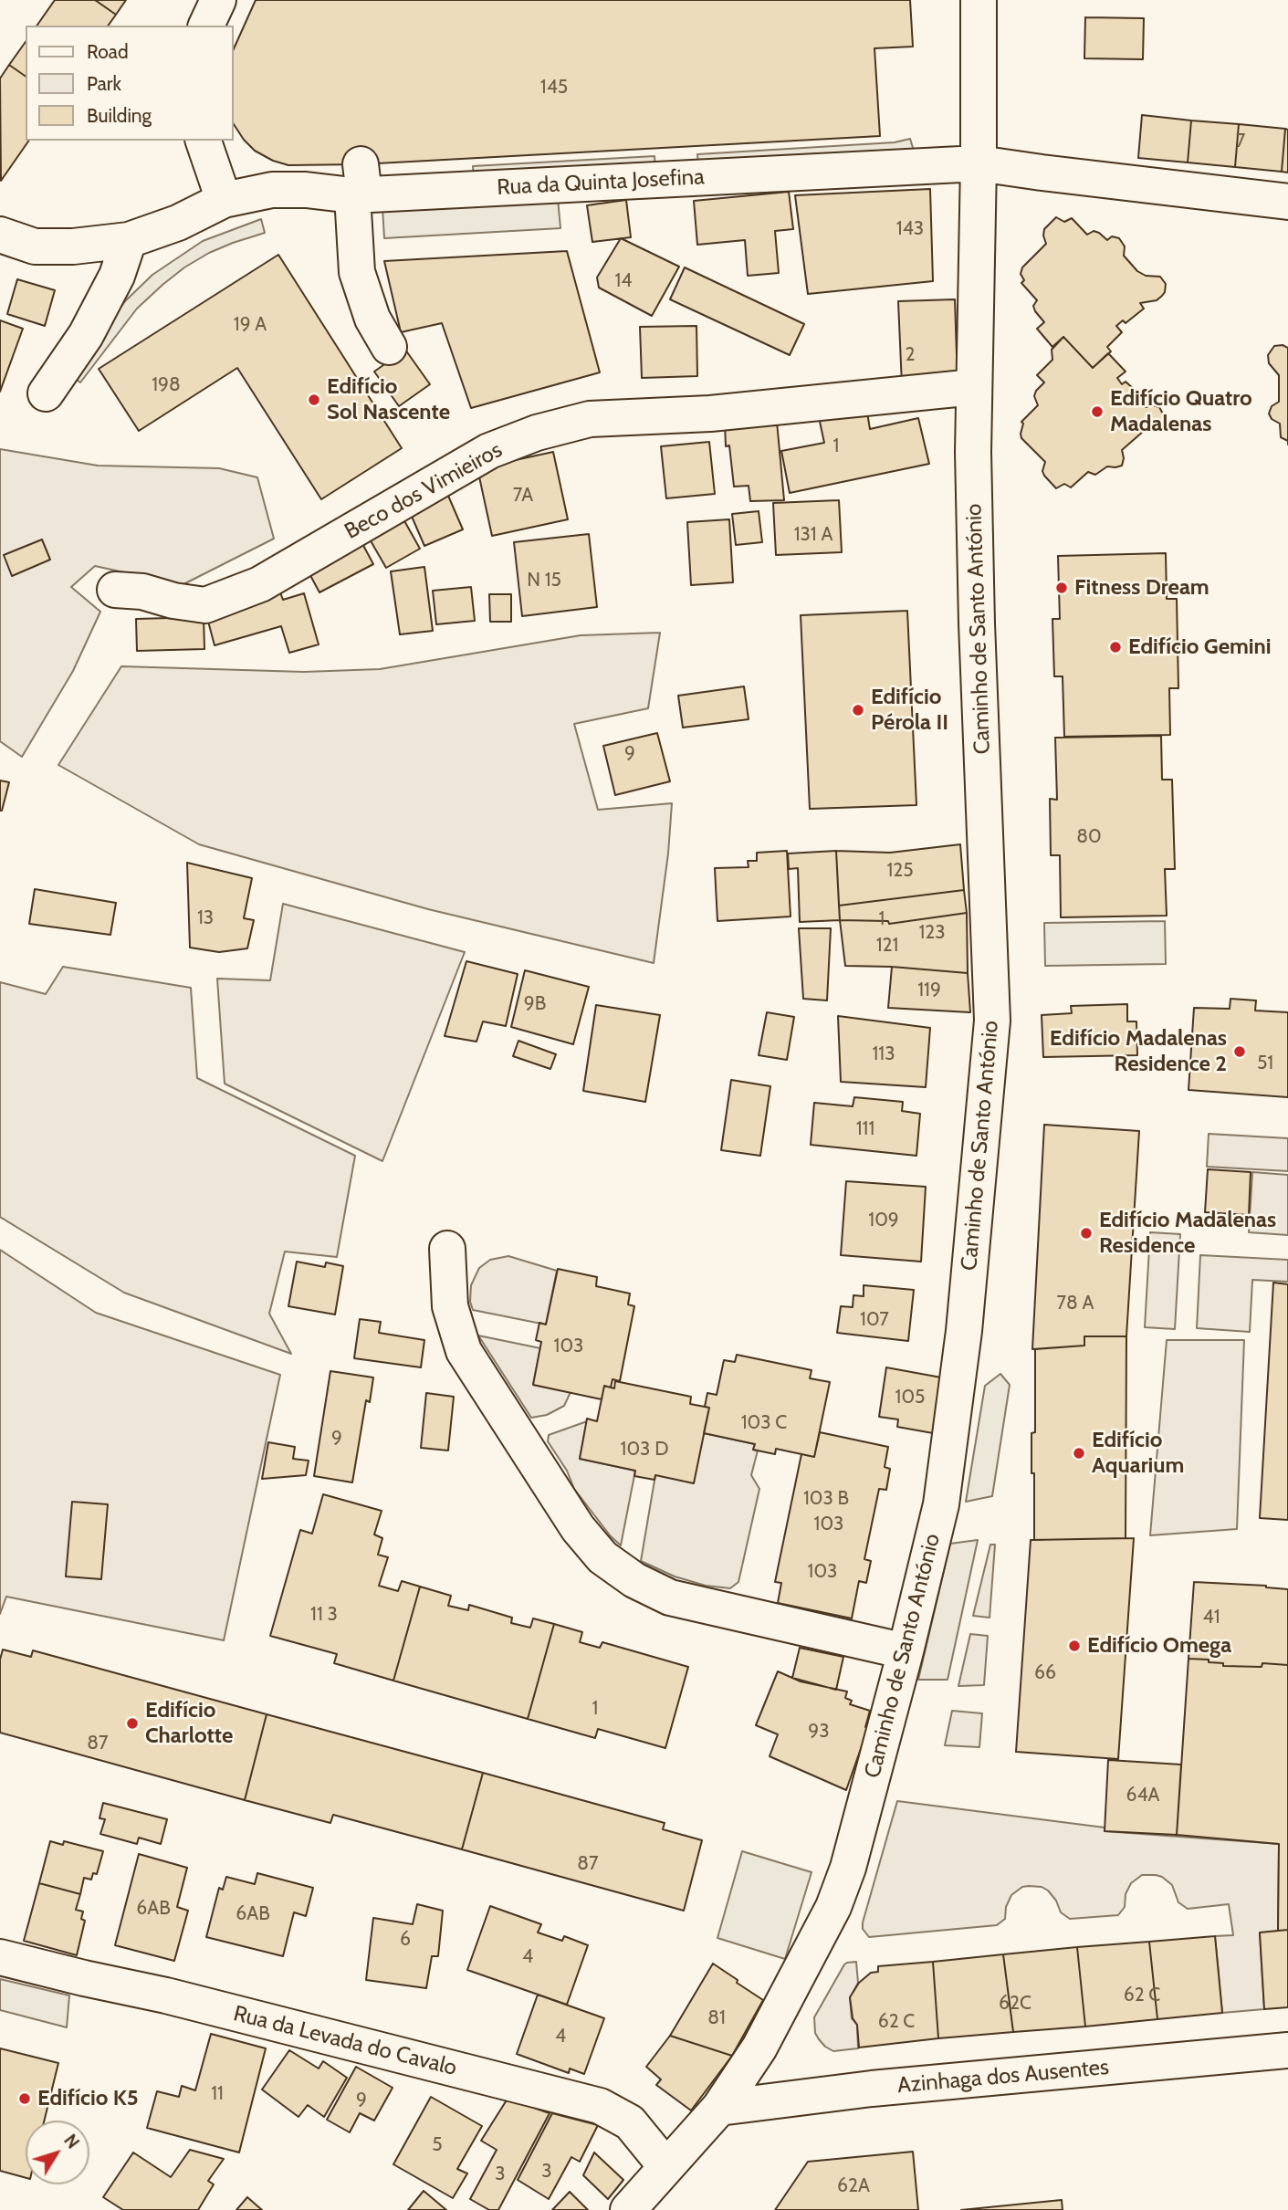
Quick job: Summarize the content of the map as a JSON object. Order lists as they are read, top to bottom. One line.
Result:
{"streets":{"street":["Rua da Quinta Josefina","Beco dos Vimieiros","Caminho de Santo António","Rua da Levada do Cavalo","Azinhaga dos Ausentes"]},"crossings":[["Rua da Quinta Josefina","Caminho de Santo António"],["Beco dos Vimieiros","Caminho de Santo António"],["Caminho de Santo António","Rua da Levada do Cavalo"],["Caminho de Santo António","Azinhaga dos Ausentes"]],"places":["Edifício Sol Nascente","Edifício Quatro Madalenas","Fitness Dream","Edifício Gemini","Edifício Pérola II","Edifício Madalenas Residence 2","Edifício Madalenas Residence","Edifício Aquarium","Edifício Omega","Edifício Charlotte","Edifício K5"],"house_numbers":["145","7","143","14","19 A","2","198","1","7A","131 A","N 15","9","80","125","13","1","123","121","119","9B","113","51","111","109","78 A","107","103","105","103 C","9","103 D","103 B","103","103","11 3","41","66","1","93","87","64A","87","6AB","6AB","6","4","62 C","62C","81","62 C","4","11","9","5","3","3","62A"],"legend":["Road","Park","Building"],"north":"top right"}
